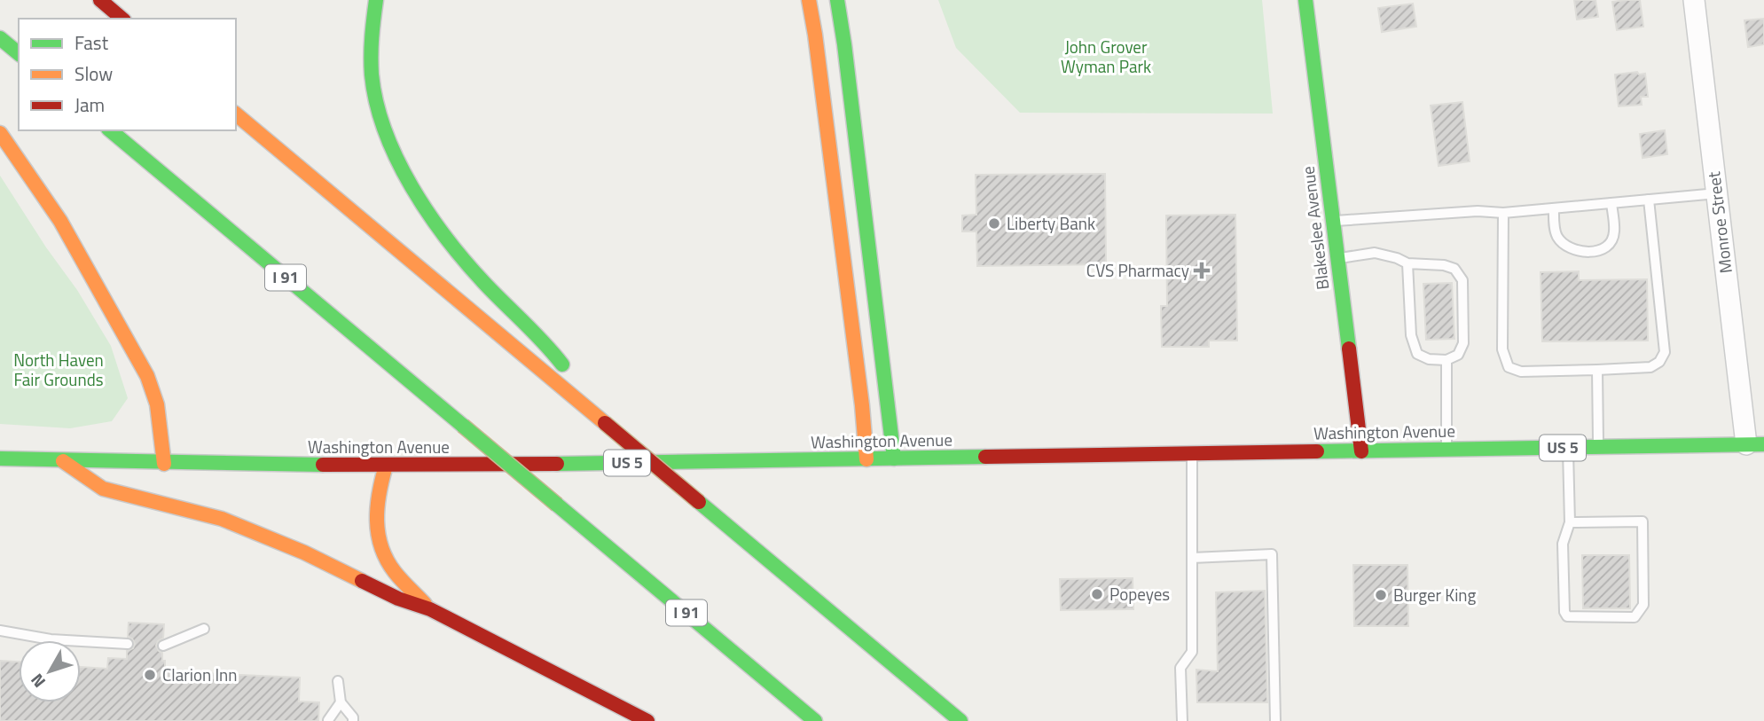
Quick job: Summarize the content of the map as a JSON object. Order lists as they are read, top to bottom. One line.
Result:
{"streets":{"main road":["Blakeslee Avenue","I 91","Washington Avenue","US 5"],"street":["Monroe Street"]},"crossings":[["Monroe Street","Washington Avenue"],["Blakeslee Avenue","Washington Avenue"]],"parks":["John Grover Wyman Park","North Haven Fair Grounds"],"places":{"other":["Liberty Bank","Popeyes","Burger King","Clarion Inn"],"health":["CVS Pharmacy"]},"legend":["Fast","Slow","Jam"],"north":"bottom left"}
